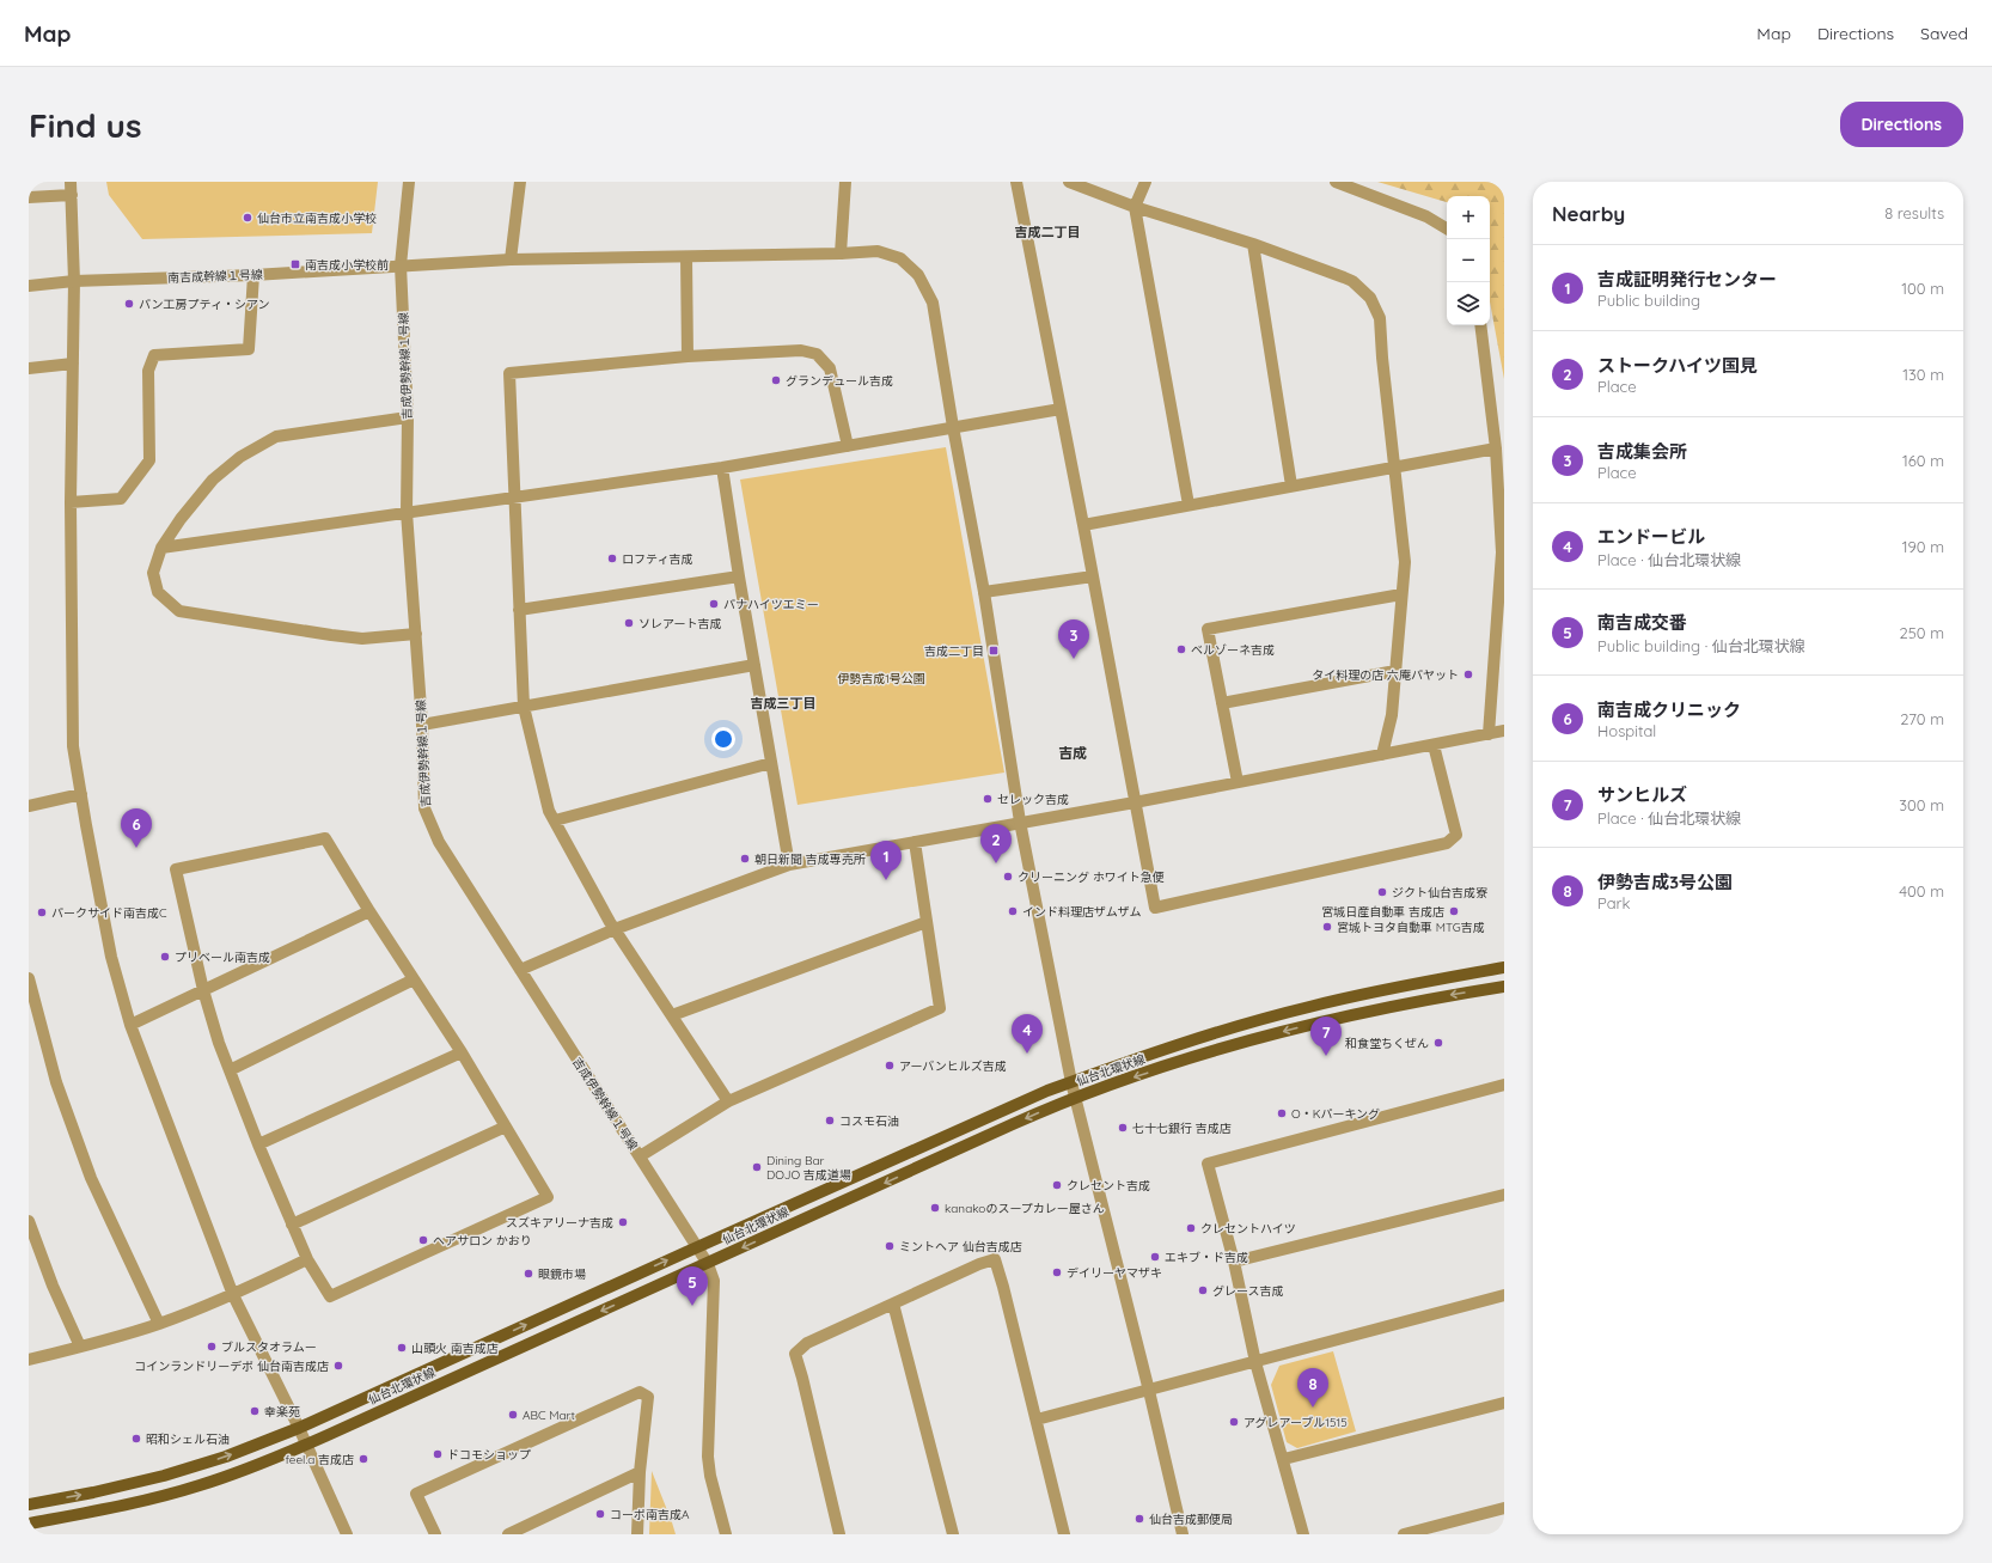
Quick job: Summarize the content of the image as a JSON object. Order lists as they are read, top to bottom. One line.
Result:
{"streets":{"main road":["仙台北環状線"],"street":["南吉成幹線１号線","吉成伊勢幹線１号線"]},"crossings":[["南吉成幹線１号線","吉成伊勢幹線１号線"],["南吉成幹線１号線","仙台北環状線"],["吉成伊勢幹線１号線","仙台北環状線"]],"districts":["吉成二丁目","吉成三丁目","吉成"],"parks":["伊勢吉成1号公園"],"places":{"other":["仙台市立南吉成小学校","パン工房プティ・シアン","グランデュール吉成","ロフティ吉成","パナハイツエミー","ソレアート吉成","ベルゾーネ吉成","タイ料理の店 六庵パヤット","セレック吉成","朝日新聞 吉成専売所","クリーニング ホワイト急便","ジクト仙台吉成寮","インド料理店ザムザム","宮城日産自動車 吉成店","パークサイド南吉成C","宮城トヨタ自動車 MTG吉成","プリベール南吉成","和食堂ちくぜん","アーバンヒルズ吉成","O・Kパーキング","コスモ石油","七十七銀行 吉成店","Dining Bar DOJO 吉成道場","クレセント吉成","kanakoのスープカレー屋さん","スズキアリーナ吉成","クレセントハイツ","ヘアサロン かおり","ミントヘア 仙台吉成店","エキブ・ド吉成","デイリーヤマザキ","眼鏡市場","グレース吉成","ブルスタオラムー","山頭火 南吉成店","コインランドリーデポ 仙台南吉成店","幸楽苑","ABC Mart","アグレアーブル1515","昭和シェル石油","ドコモショップ","feel.a 吉成店","コーポ南吉成A","仙台吉成郵便局"],"transit":["南吉成小学校前","吉成二丁目"]},"page":{"header":"Map","nav":["Map","Directions","Saved"],"buttons":"Directions","title":"Find us","heading":["Nearby","8 results"],"map_buttons":["+","−"],"list":[{"mark":"1","name":"吉成証明発行センター","note":"Public building","value":"100 m"},{"mark":"2","name":"ストークハイツ国見","note":"Place","value":"130 m"},{"mark":"3","name":"吉成集会所","note":"Place","value":"160 m"},{"mark":"4","name":"エンドービル","note":"Place · 仙台北環状線","value":"190 m"},{"mark":"5","name":"南吉成交番","note":"Public building · 仙台北環状線","value":"250 m"},{"mark":"6","name":"南吉成クリニック","note":"Hospital","value":"270 m"},{"mark":"7","name":"サンヒルズ","note":"Place · 仙台北環状線","value":"300 m"},{"mark":"8","name":"伊勢吉成3号公園","note":"Park","value":"400 m"}],"pins":["3","6","2","1","4","7","5","8"]}}
